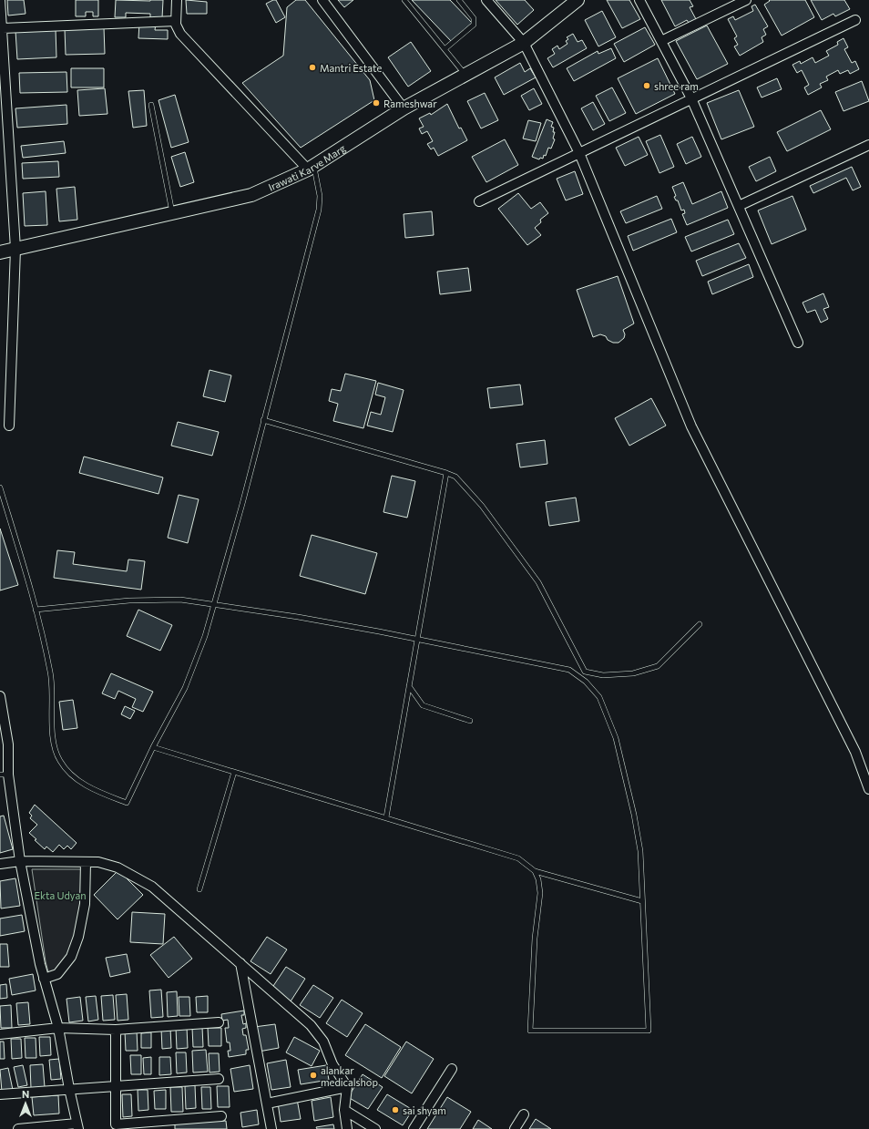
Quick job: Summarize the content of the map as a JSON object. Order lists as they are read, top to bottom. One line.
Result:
{"streets":{"main road":["Irawati Karve Marg"]},"parks":["Ekta Udyan"],"places":["Mantri Estate","shree ram","Rameshwar","alankar medicalshop","sai shyam"],"north":"top"}
